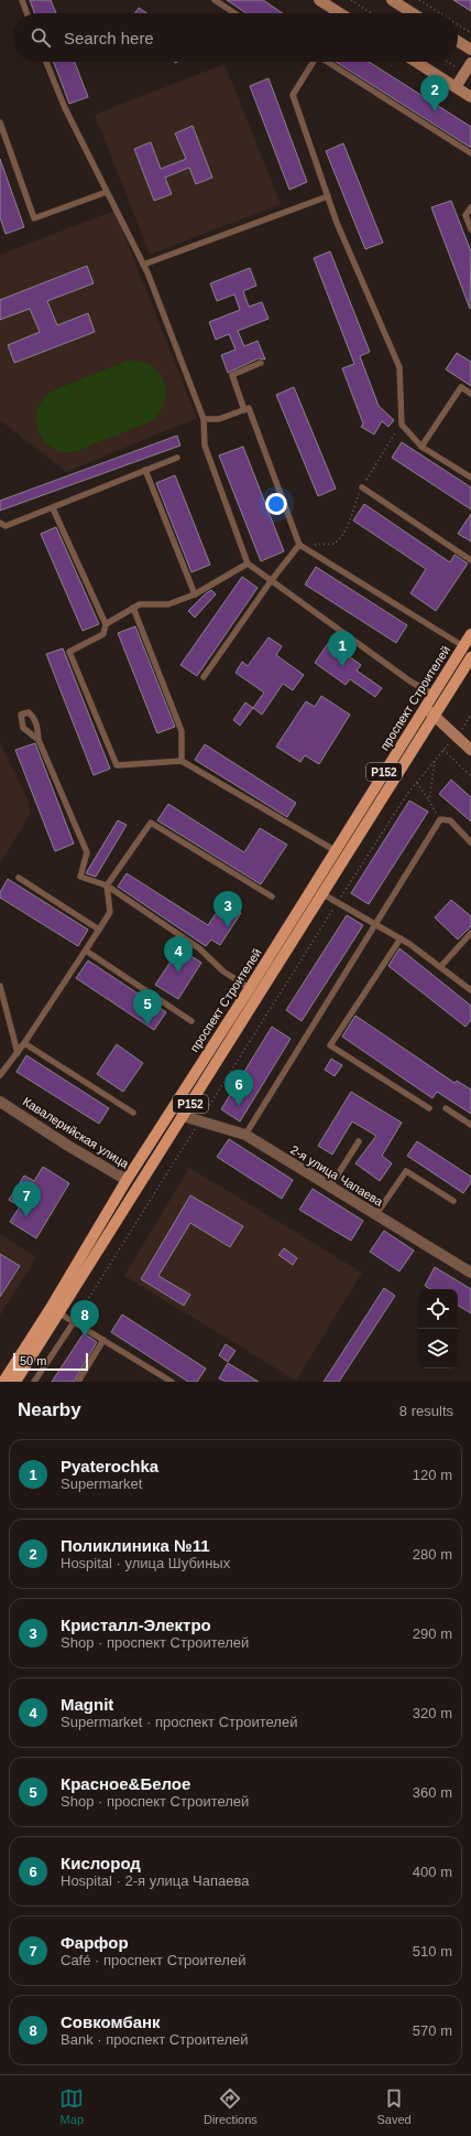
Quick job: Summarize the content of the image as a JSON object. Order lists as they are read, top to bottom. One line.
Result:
{"streets":{"main road":["проспект Строителей","Р152","Кавалерийская улица"],"street":["2-я улица Чапаева"]},"crossings":[["проспект Строителей","Кавалерийская улица"],["проспект Строителей","2-я улица Чапаева"]],"scale_bar":"50 m","page":{"search":"Search here","pins":["2","1","3","4","5","6","7","8"],"scale":"50 m","heading":["Nearby","8 results"],"list":[{"mark":"1","name":"Pyaterochka","note":"Supermarket","value":"120 m"},{"mark":"2","name":"Поликлиника №11","note":"Hospital · улица Шубиных","value":"280 m"},{"mark":"3","name":"Кристалл-Электро","note":"Shop · проспект Строителей","value":"290 m"},{"mark":"4","name":"Magnit","note":"Supermarket · проспект Строителей","value":"320 m"},{"mark":"5","name":"Красное&Белое","note":"Shop · проспект Строителей","value":"360 m"},{"mark":"6","name":"Кислород","note":"Hospital · 2-я улица Чапаева","value":"400 m"},{"mark":"7","name":"Фарфор","note":"Café · проспект Строителей","value":"510 m"},{"mark":"8","name":"Совкомбанк","note":"Bank · проспект Строителей","value":"570 m"}],"nav":["Map","Directions","Saved"]}}
